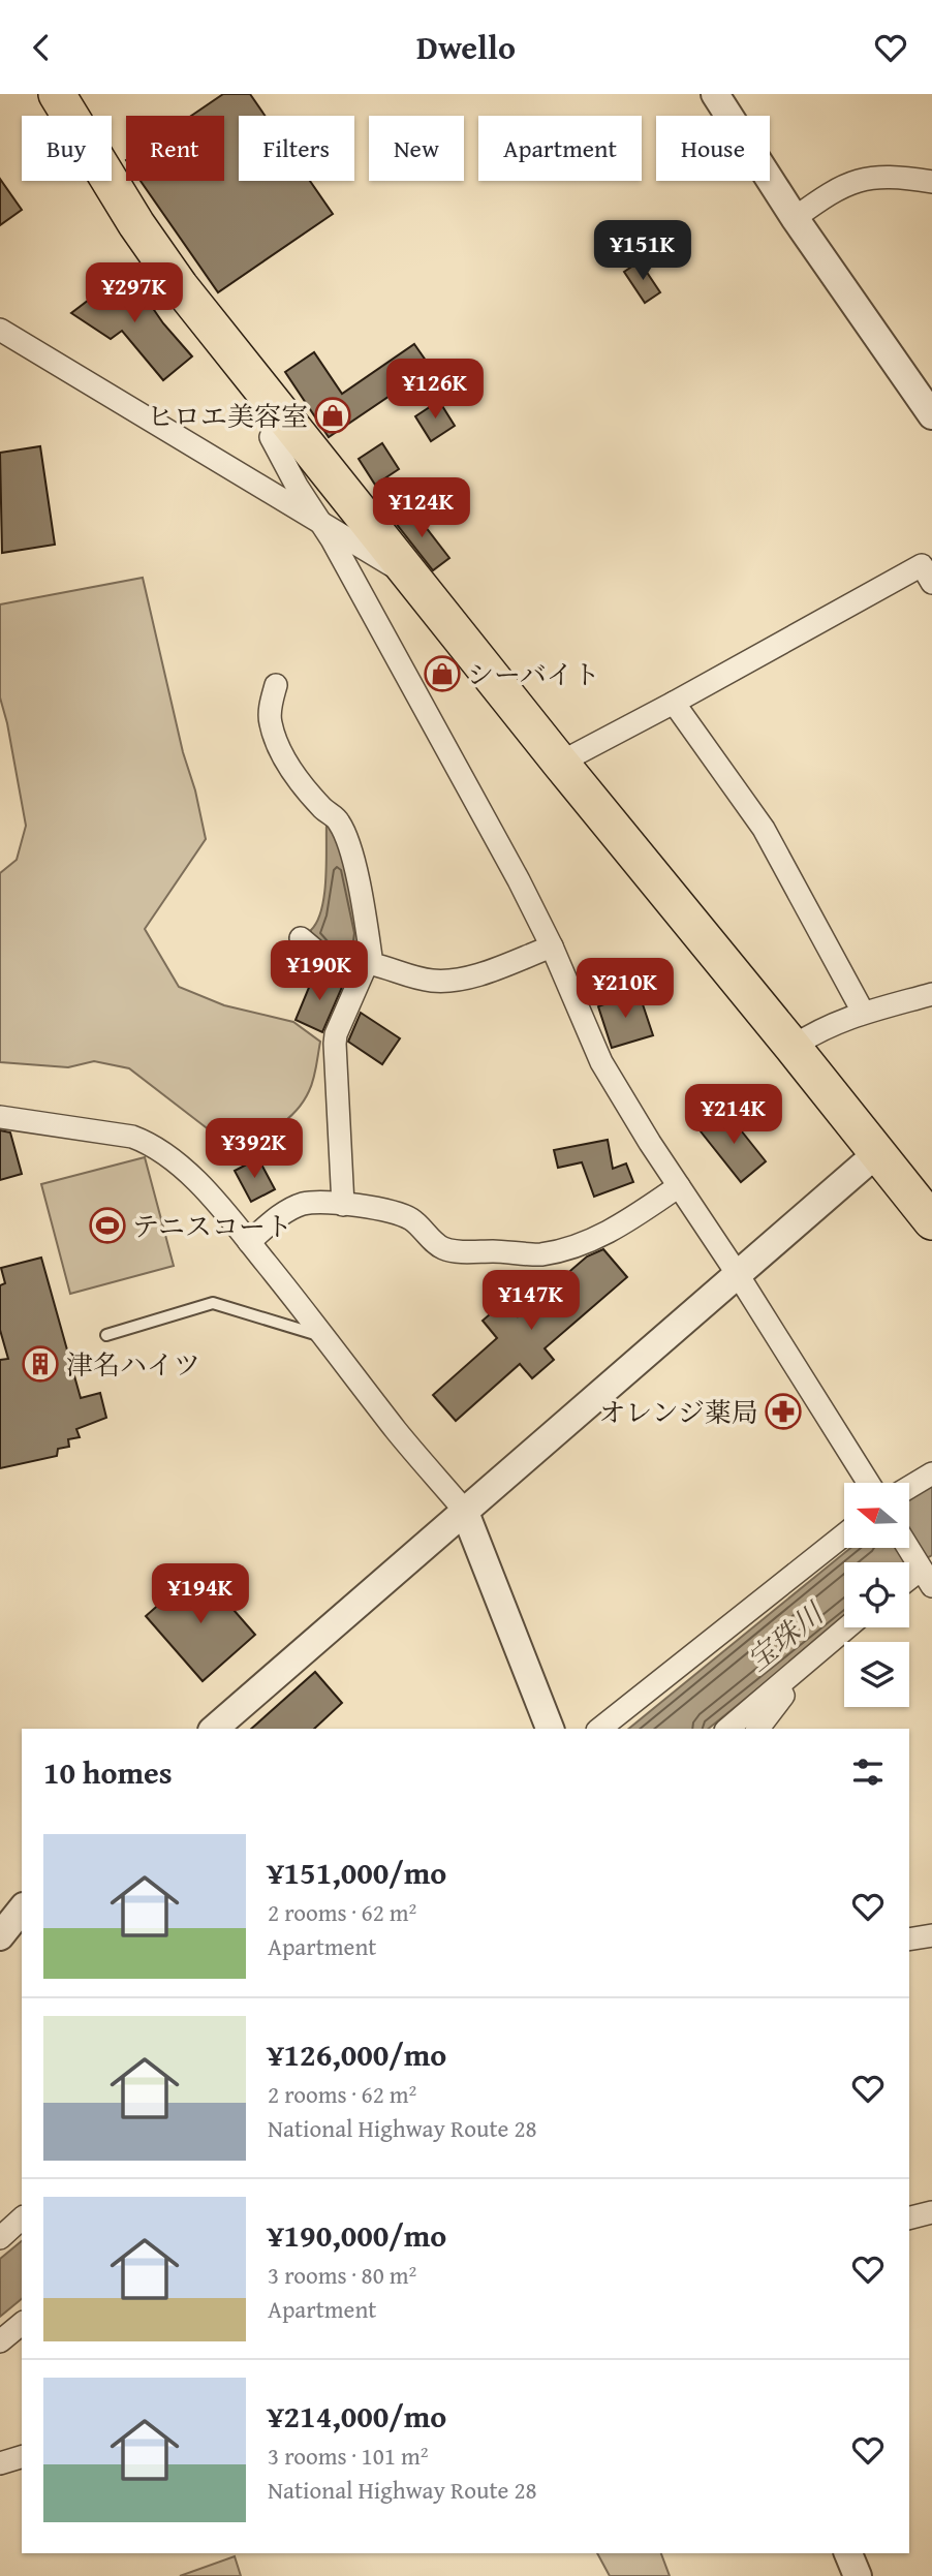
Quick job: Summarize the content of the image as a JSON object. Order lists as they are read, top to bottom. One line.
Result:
{"water":["宝珠川"],"places":{"shop":["ヒロエ美容室","シーバイト"],"sports":["テニスコート"],"building":["津名ハイツ"],"pharmacy":["オレンジ薬局"]},"north":"left","page":{"header":"Dwello","chip":["Buy","Rent","Filters","New","Apartment","House"],"price":["¥151K","¥297K","¥126K","¥124K","¥190K","¥210K","¥214K","¥392K","¥147K","¥194K"],"heading":"10 homes","list":[{"name":"¥151,000/mo","note":"2 rooms · 62 m² · Apartment"},{"name":"¥126,000/mo","note":"2 rooms · 62 m² · National Highway Route 28"},{"name":"¥190,000/mo","note":"3 rooms · 80 m² · Apartment"},{"name":"¥214,000/mo","note":"3 rooms · 101 m² · National Highway Route 28"}]}}
